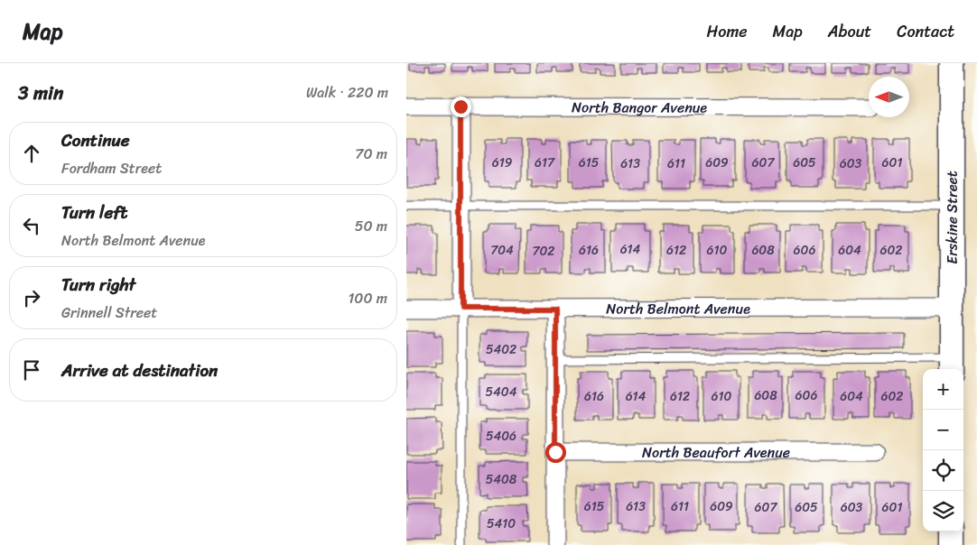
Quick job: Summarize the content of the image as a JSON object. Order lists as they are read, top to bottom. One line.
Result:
{"streets":{"main road":["Erskine Street"],"street":["North Bangor Avenue","North Belmont Avenue","North Beaufort Avenue"]},"crossings":[["Erskine Street","North Belmont Avenue"]],"house_numbers":["619","617","615","609","607","605","601","613","611","603","614","704","616","612","610","608","606","604","602","702","5402","5404","608","606","616","614","612","610","604","602","5406","5408","615","613","611","609","607","605","603","601","5410"],"north":"left","page":{"header":"Map","nav":["Home","Map","About","Contact"],"heading":["3 min","Walk · 220 m"],"list":[["Continue","Fordham Street","70 m"],["Turn left","North Belmont Avenue","50 m"],["Turn right","Grinnell Street","100 m"],"Arrive at destination"],"map_buttons":["+","−"]}}
